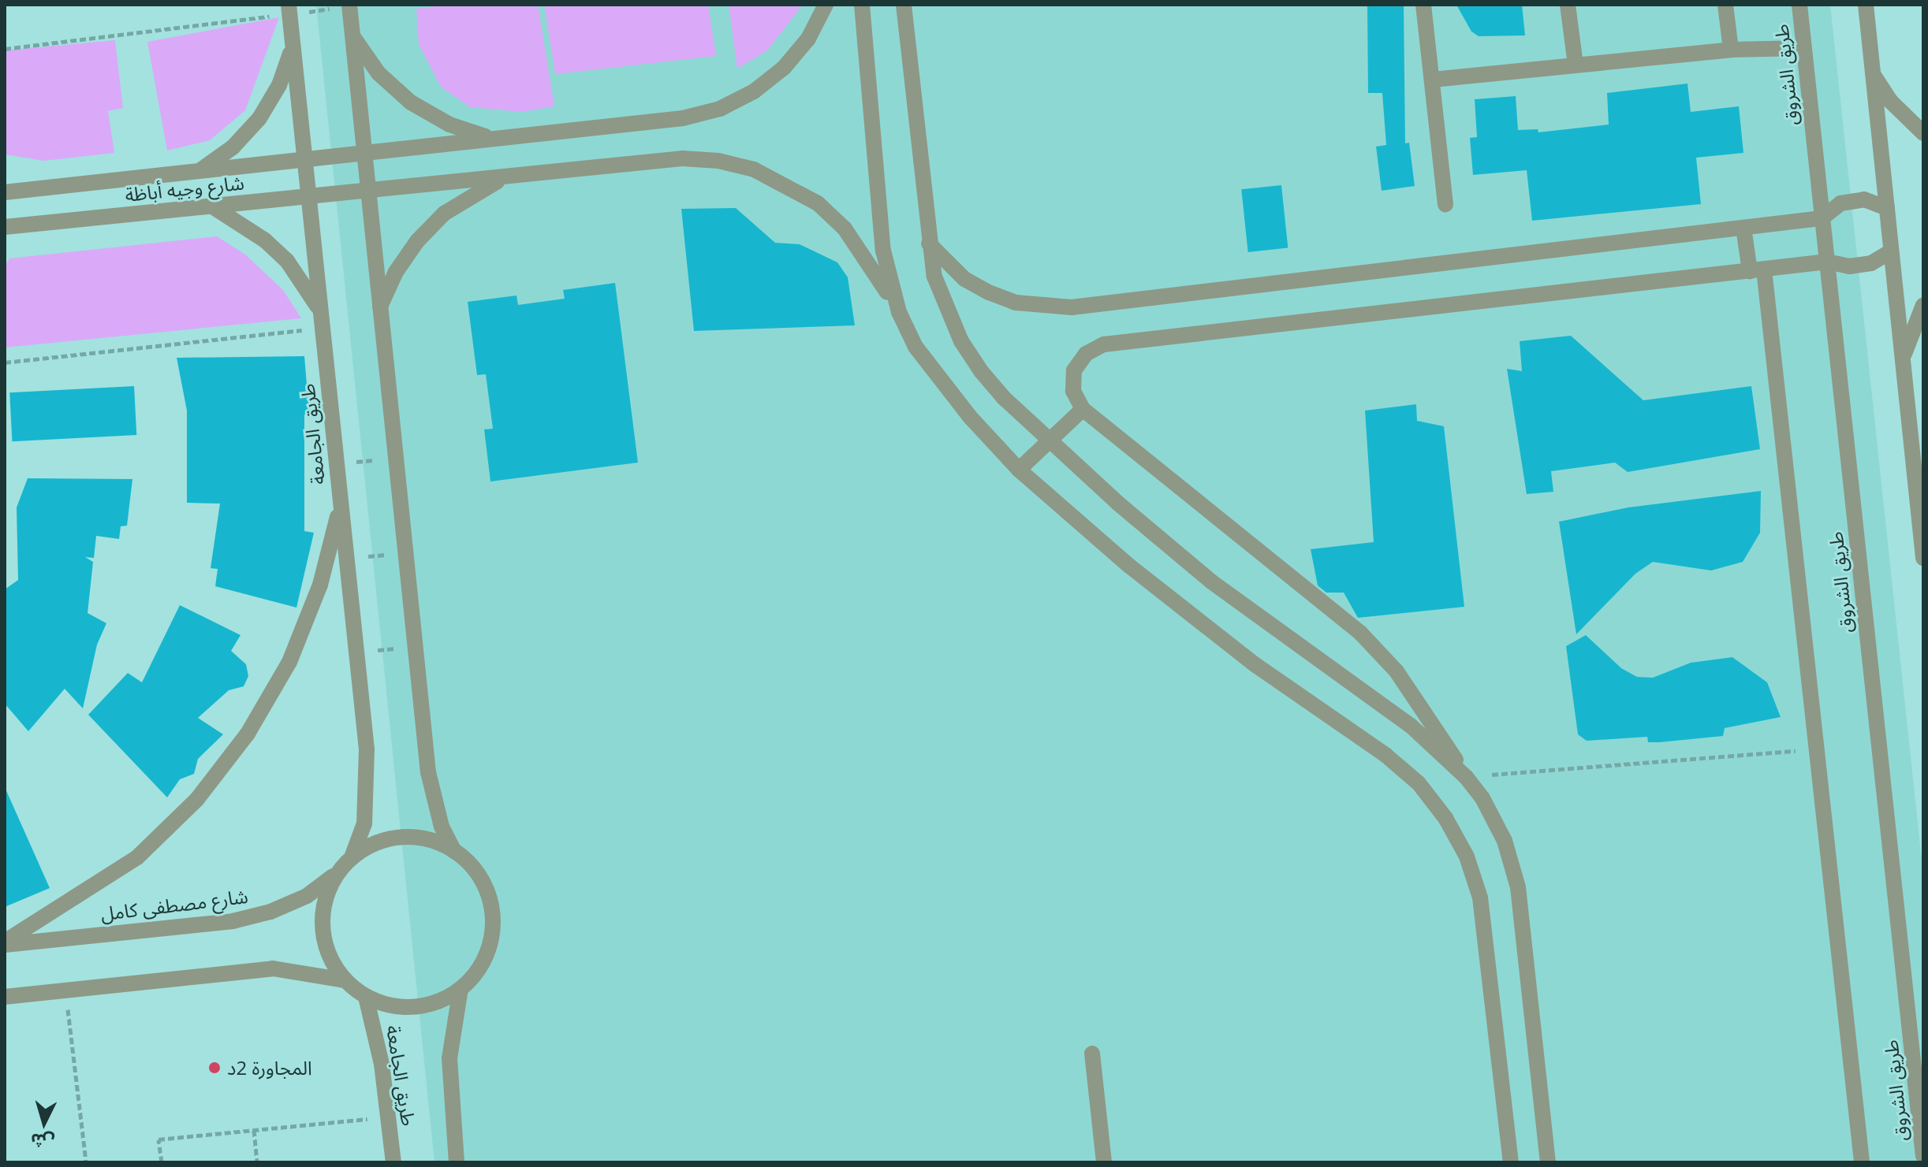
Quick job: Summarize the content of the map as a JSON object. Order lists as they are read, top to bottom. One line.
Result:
{"streets":{"street":["طريق الشروق","شارع وجيه أباظة","طريق الجامعة","شارع مصطفى كامل"]},"crossings":[["شارع وجيه أباظة","طريق الجامعة"],["طريق الجامعة","شارع مصطفى كامل"]],"places":["المجاورة 2د"],"north":"bottom"}
